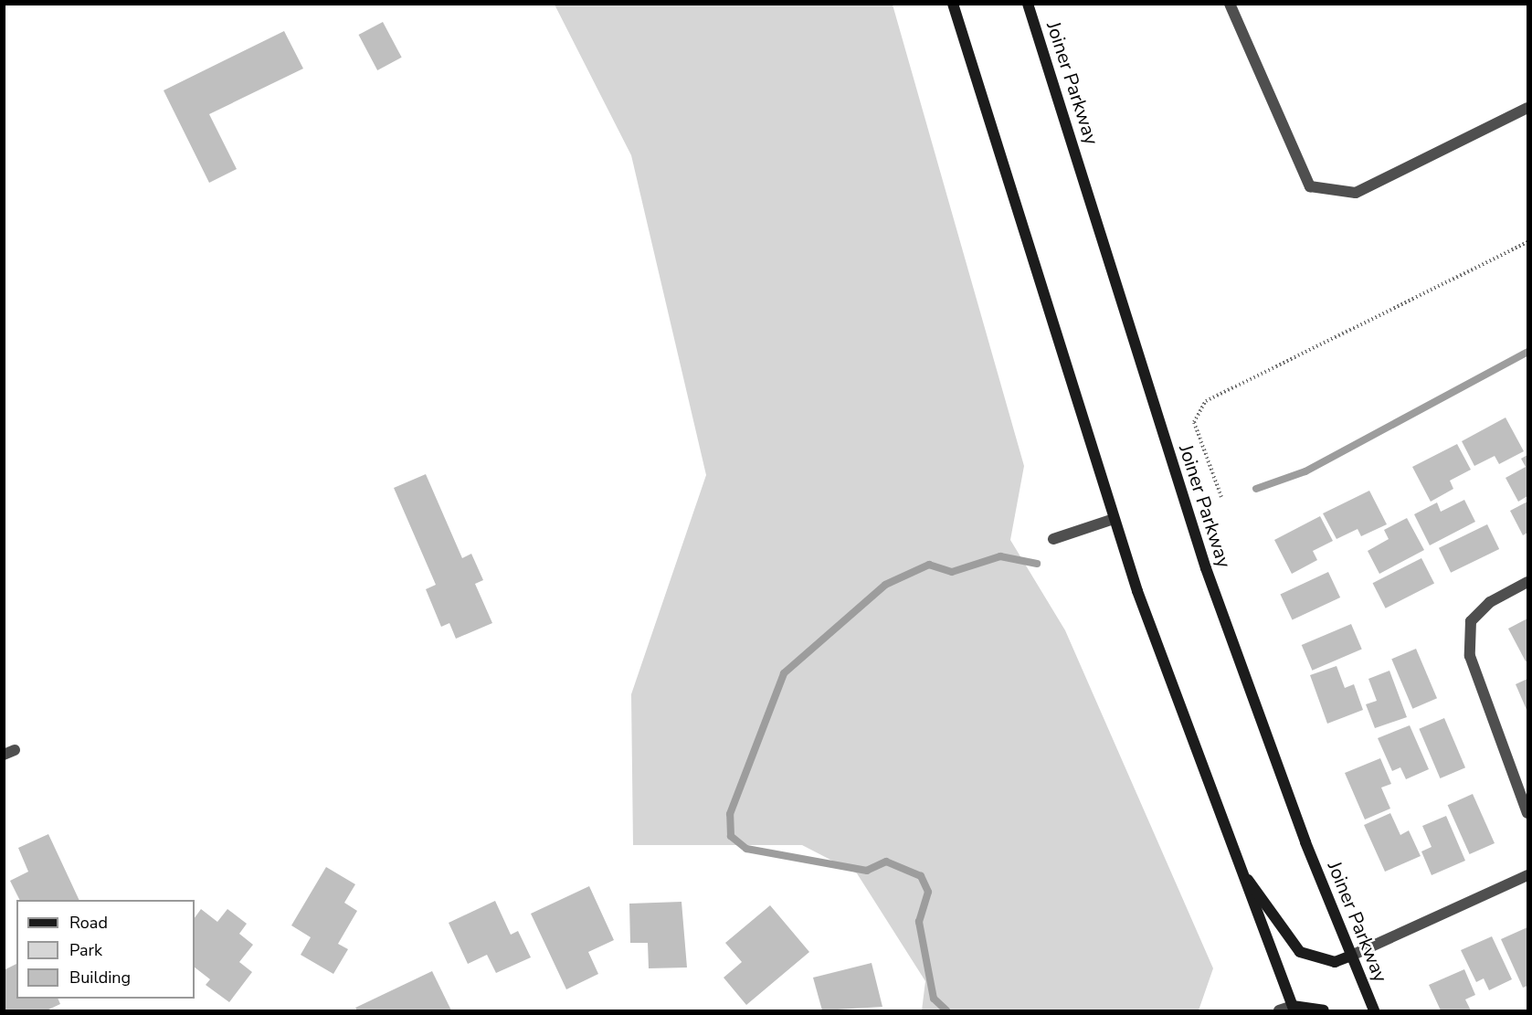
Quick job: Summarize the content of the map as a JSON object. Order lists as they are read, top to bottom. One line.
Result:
{"streets":{"main road":["Joiner Parkway"]},"legend":["Road","Park","Building"]}
